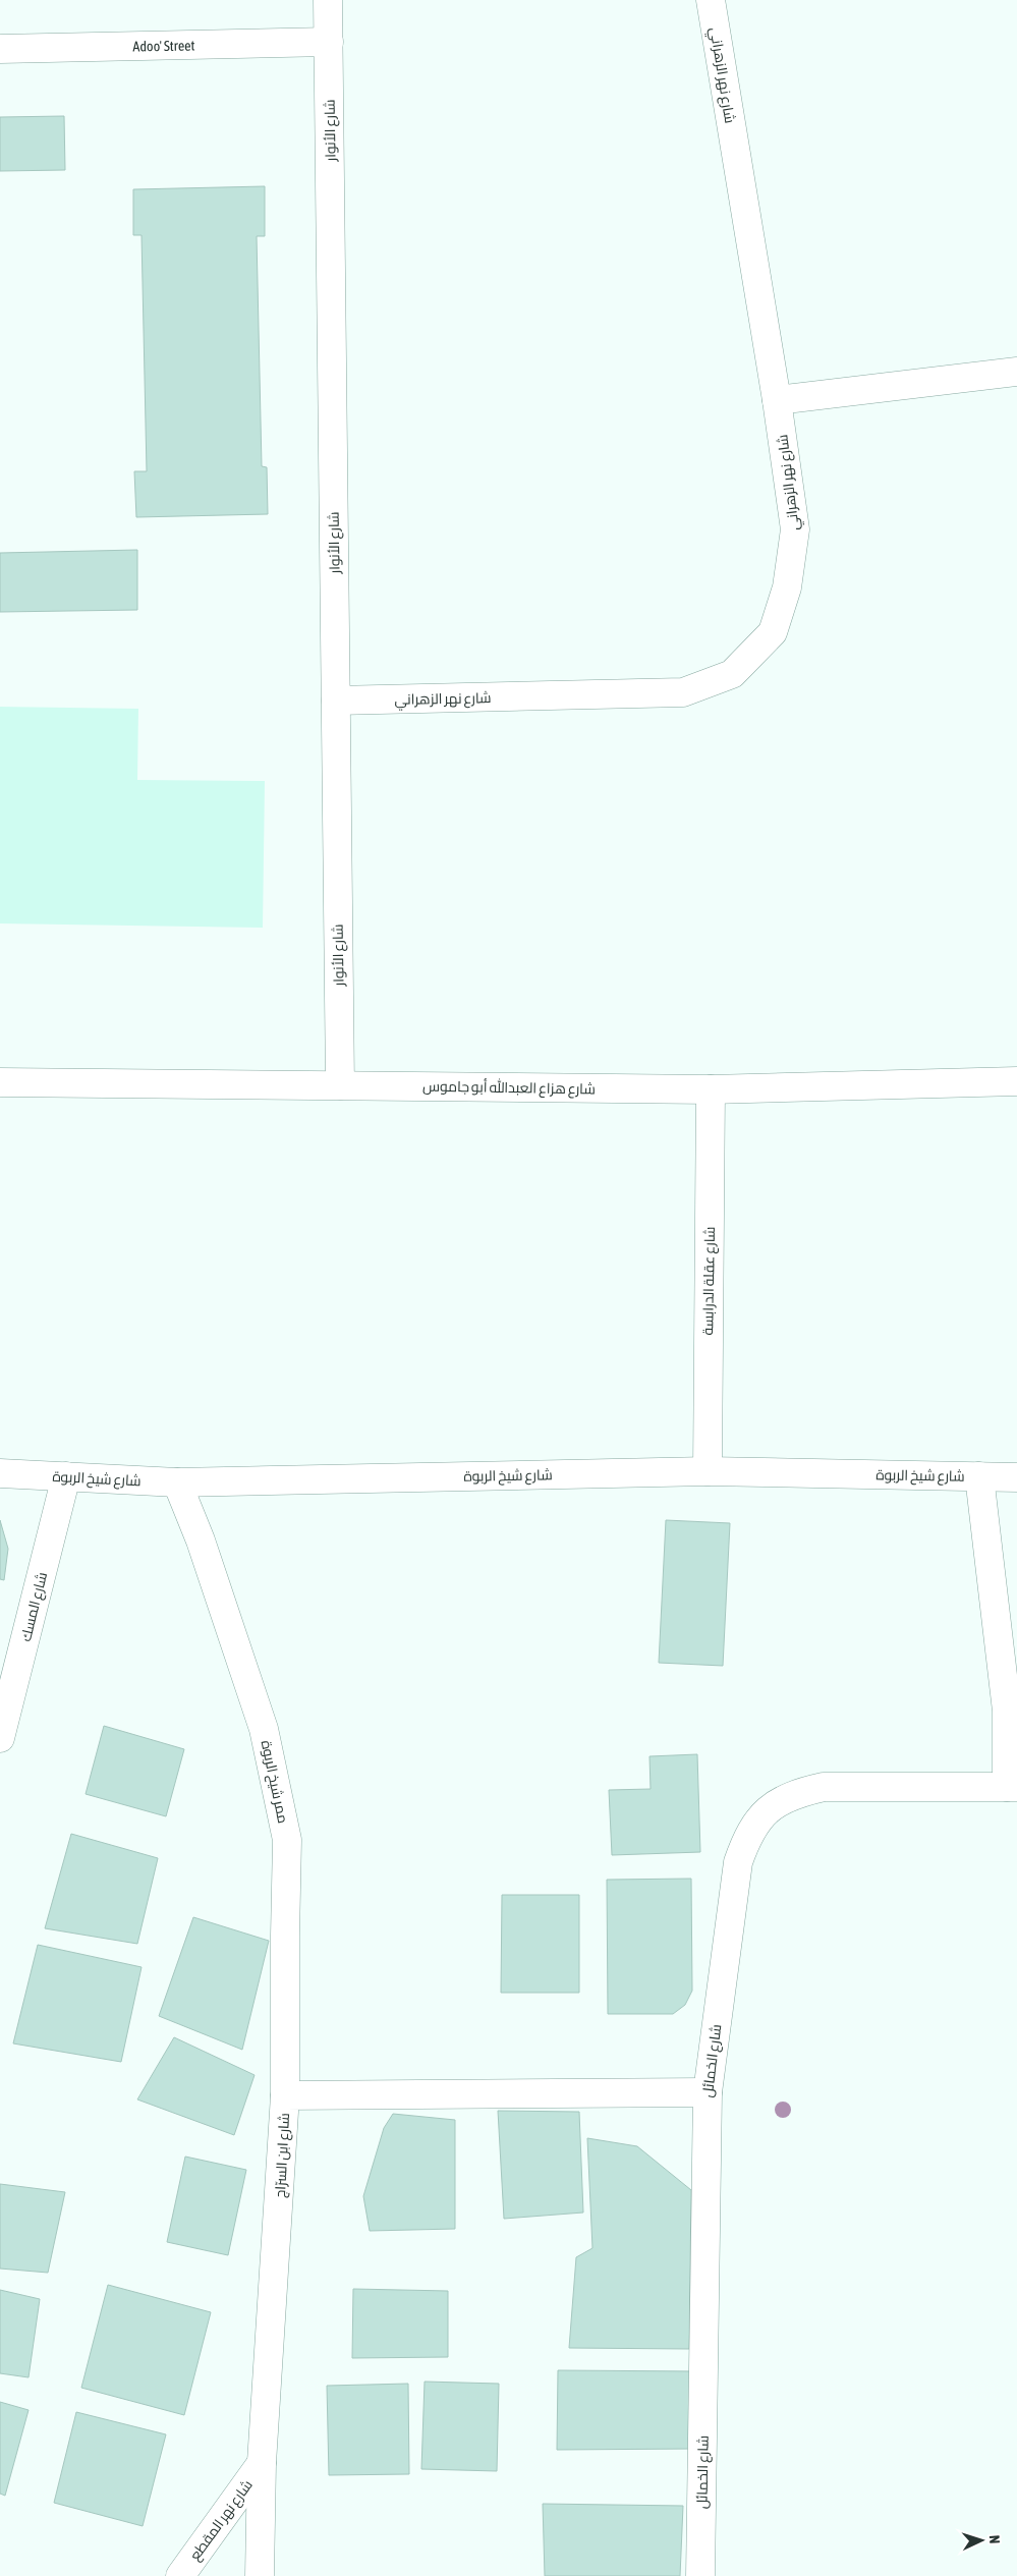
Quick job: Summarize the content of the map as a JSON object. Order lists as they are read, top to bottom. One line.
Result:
{"streets":{"street":["Adoo' Street","شارع نهر الزهراني","شارع الأنوار","شارع هزاع العبدالله أبو جاموس","شارع عقلة الدرابسة","شارع شيخ الربوة","شارع المسك","ممر شيخ الربوة","شارع الخمائل","شارع ابن السرّاج","شارع نهر المقطع"]},"crossings":[["Adoo' Street","شارع الأنوار"],["شارع نهر الزهراني","شارع الأنوار"],["شارع الأنوار","شارع هزاع العبدالله أبو جاموس"],["شارع هزاع العبدالله أبو جاموس","شارع عقلة الدرابسة"],["شارع عقلة الدرابسة","شارع شيخ الربوة"],["شارع شيخ الربوة","شارع المسك"],["شارع شيخ الربوة","ممر شيخ الربوة"],["ممر شيخ الربوة","شارع ابن السرّاج"],["شارع الخمائل","شارع ابن السرّاج"],["شارع ابن السرّاج","شارع نهر المقطع"]],"north":"right"}
